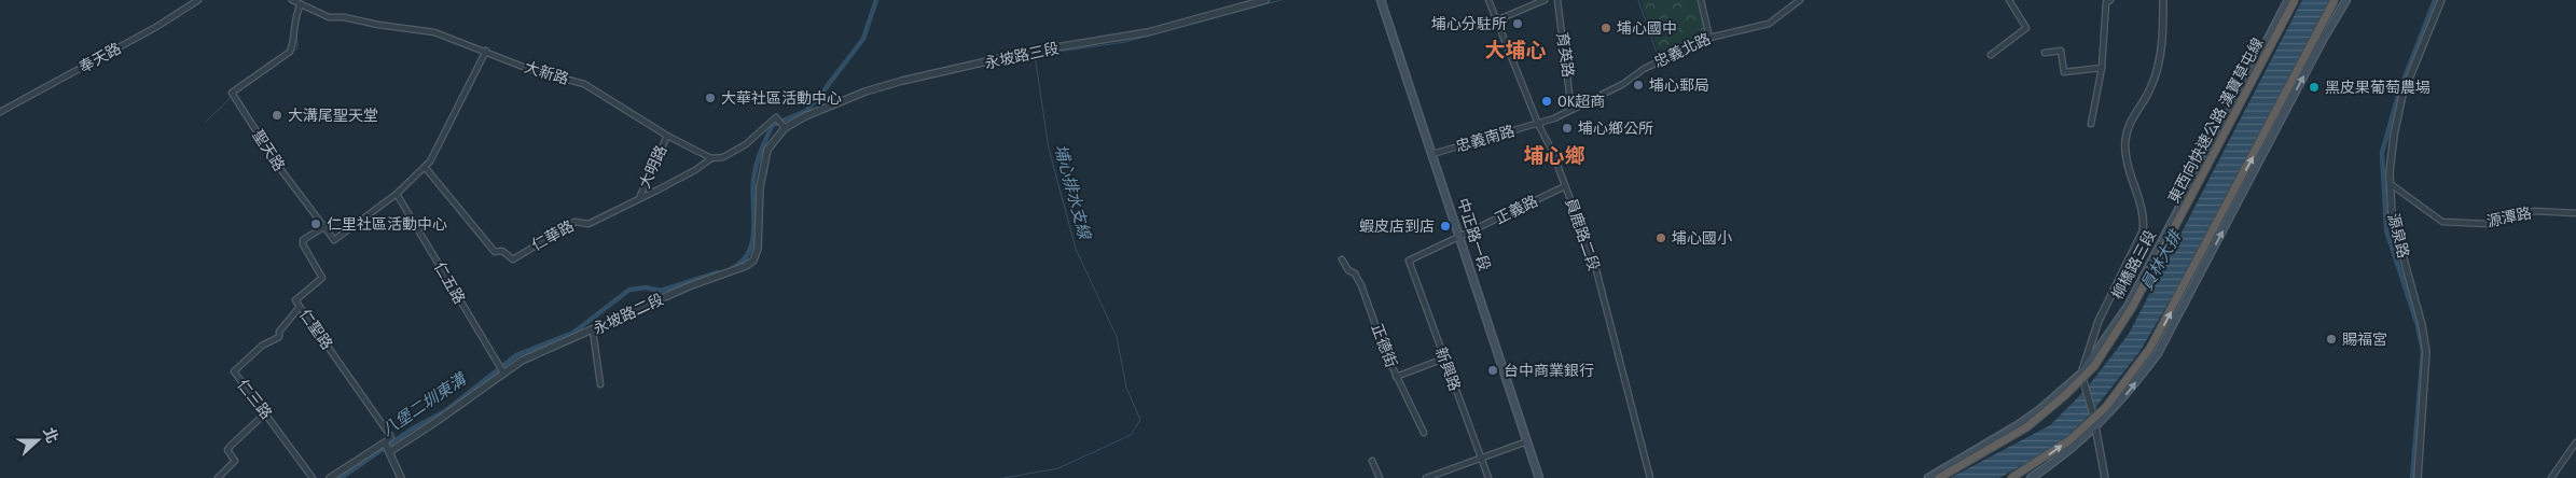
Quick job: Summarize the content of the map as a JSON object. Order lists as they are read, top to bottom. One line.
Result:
{"streets":{"highway":["東西向快速公路 漢寶草屯線"],"main road":["中正路一段","柳橋路三段"],"street":["忠義北路","育英路","永坡路三段","奉天路","大新路","忠義南路","聖天路","大明路","正義路","源潭路","員鹿路二段","仁華路","源泉路","仁五路","永坡路二段","仁聖路","正德街","新興路","仁三路"]},"crossings":[["忠義北路","育英路"],["忠義北路","忠義南路"],["忠義北路","員鹿路二段"],["永坡路三段","永坡路二段"],["大新路","聖天路"],["大新路","大明路"],["大新路","仁華路"],["東西向快速公路 漢寶草屯線","柳橋路三段"],["忠義南路","中正路一段"],["忠義南路","員鹿路二段"],["聖天路","仁聖路"],["大明路","仁華路"],["正義路","中正路一段"],["正義路","員鹿路二段"],["正義路","新興路"],["源潭路","源泉路"],["仁五路","永坡路二段"],["仁聖路","仁三路"]],"districts":["大埔心","埔心鄉"],"water":["埔心排水支線","員林大排","八堡二圳東溝"],"places":["埔心分駐所","埔心國中","埔心郵局","黑皮果葡萄農場","大華社區活動中心","OK超商","大溝尾聖天堂","埔心鄉公所","仁里社區活動中心","蝦皮店到店","埔心國小","賜福宮","台中商業銀行"],"north":"right"}
